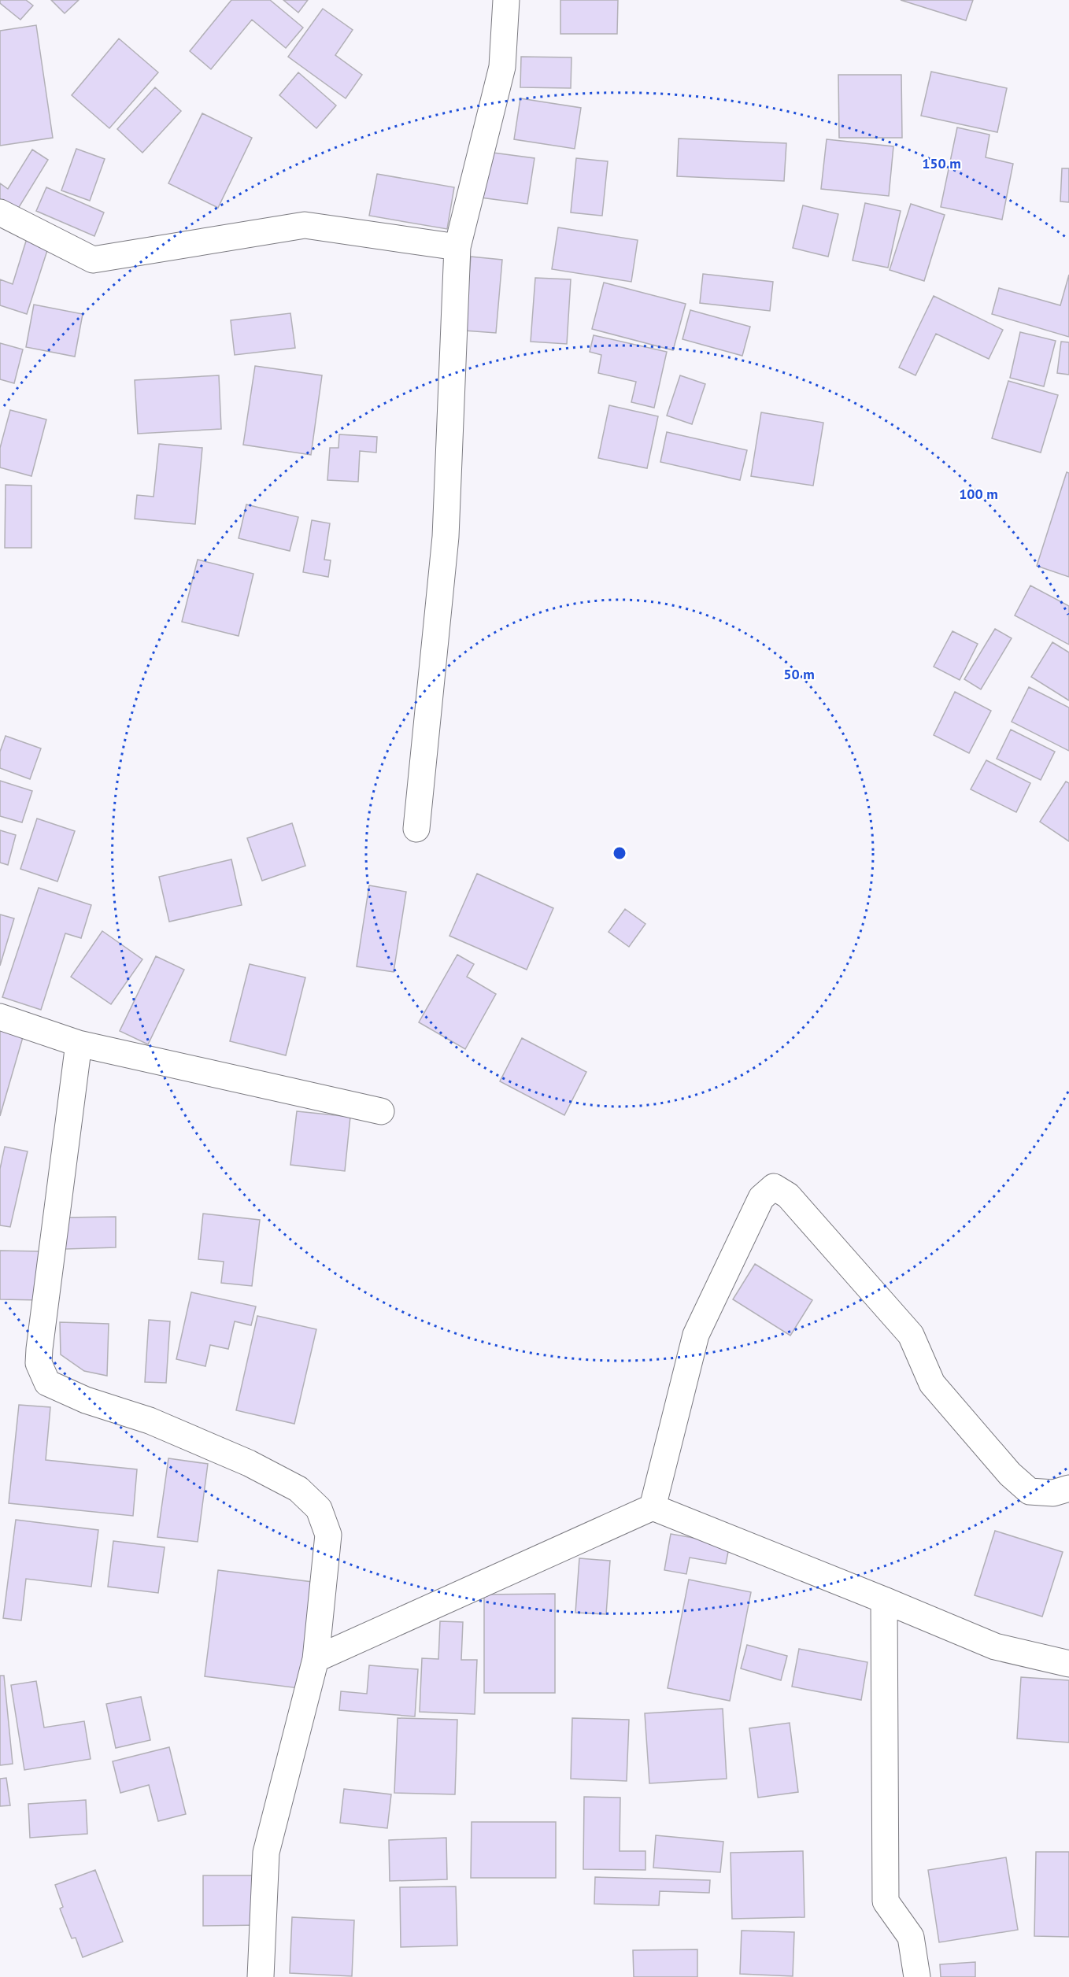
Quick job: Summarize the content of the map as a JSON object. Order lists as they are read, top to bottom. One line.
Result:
{"rings":["150 m","100 m","50 m"]}
